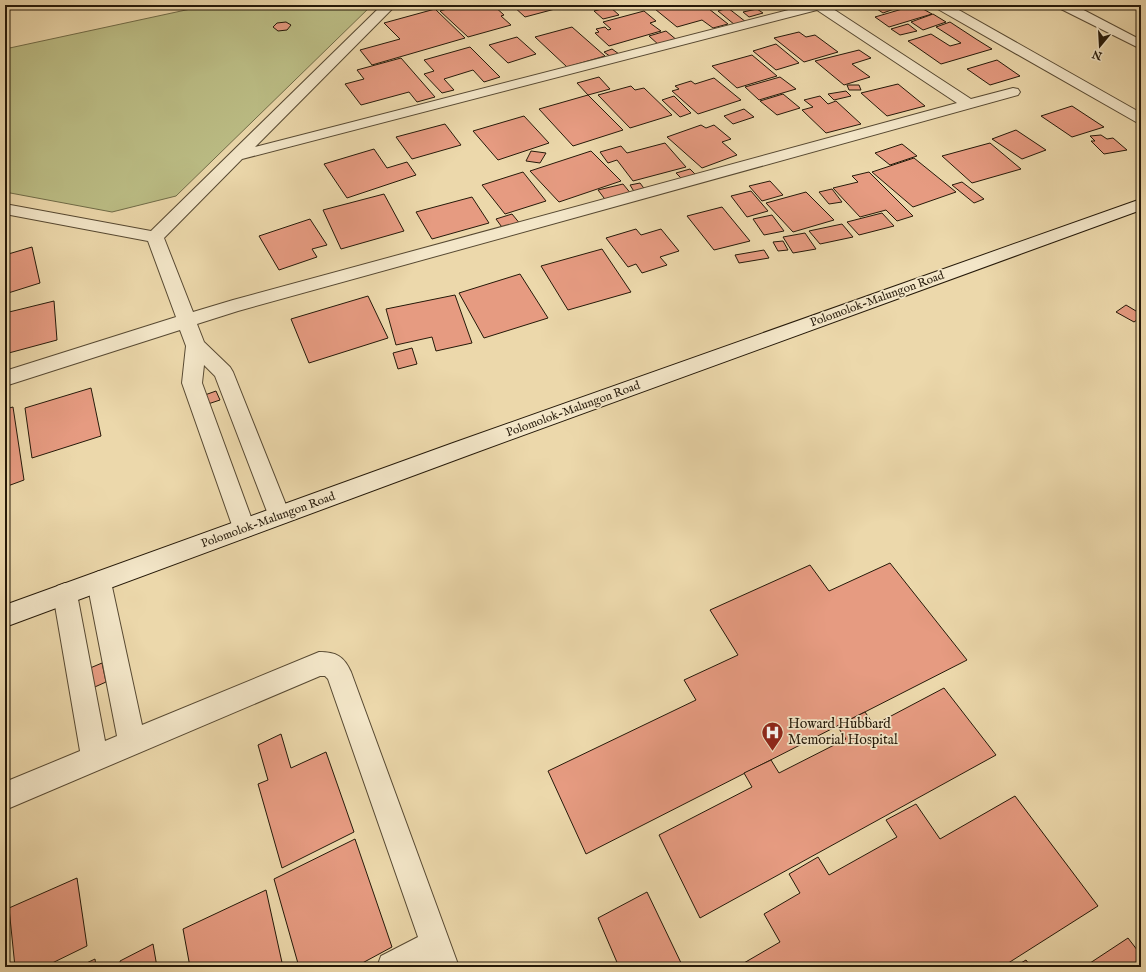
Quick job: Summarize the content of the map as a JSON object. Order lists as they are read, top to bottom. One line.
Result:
{"streets":{"street":["Polomolok-Malungon Road"]},"places":{"hospital":["Howard Hubbard Memorial Hospital"]},"north":"bottom"}
